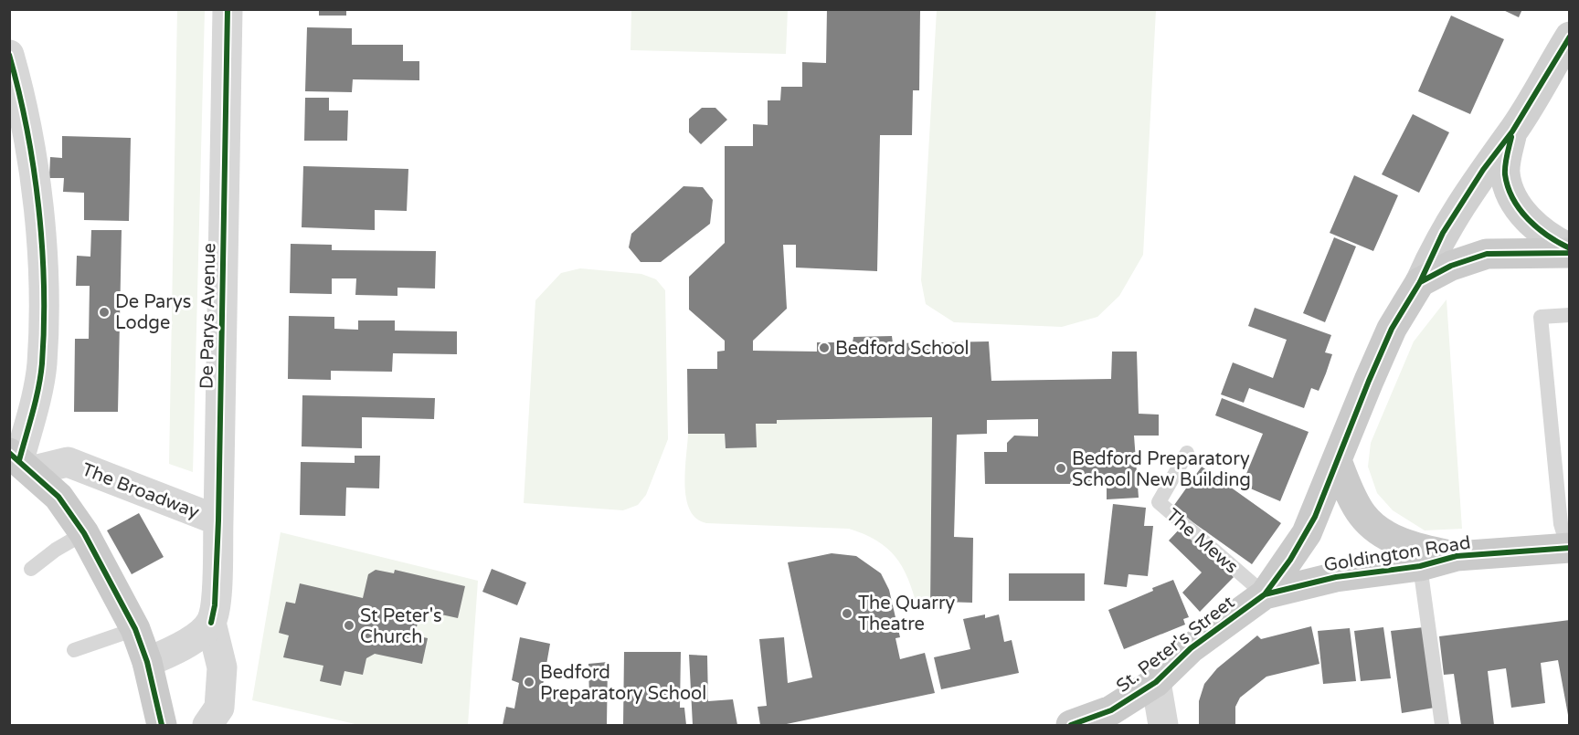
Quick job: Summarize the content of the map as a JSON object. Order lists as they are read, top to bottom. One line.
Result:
{"streets":{"main road":["Goldington Road","St. Peter's Street"],"street":["De Parys Avenue","The Broadway"],"lane":["The Mews"]},"crossings":[["De Parys Avenue","The Broadway"],["The Mews","Goldington Road"],["The Mews","St. Peter's Street"],["Goldington Road","St. Peter's Street"]],"places":["De Parys Lodge","Bedford School","Bedford Preparatory School New Building","The Quarry Theatre","St Peter's Church","Bedford Preparatory School"]}
